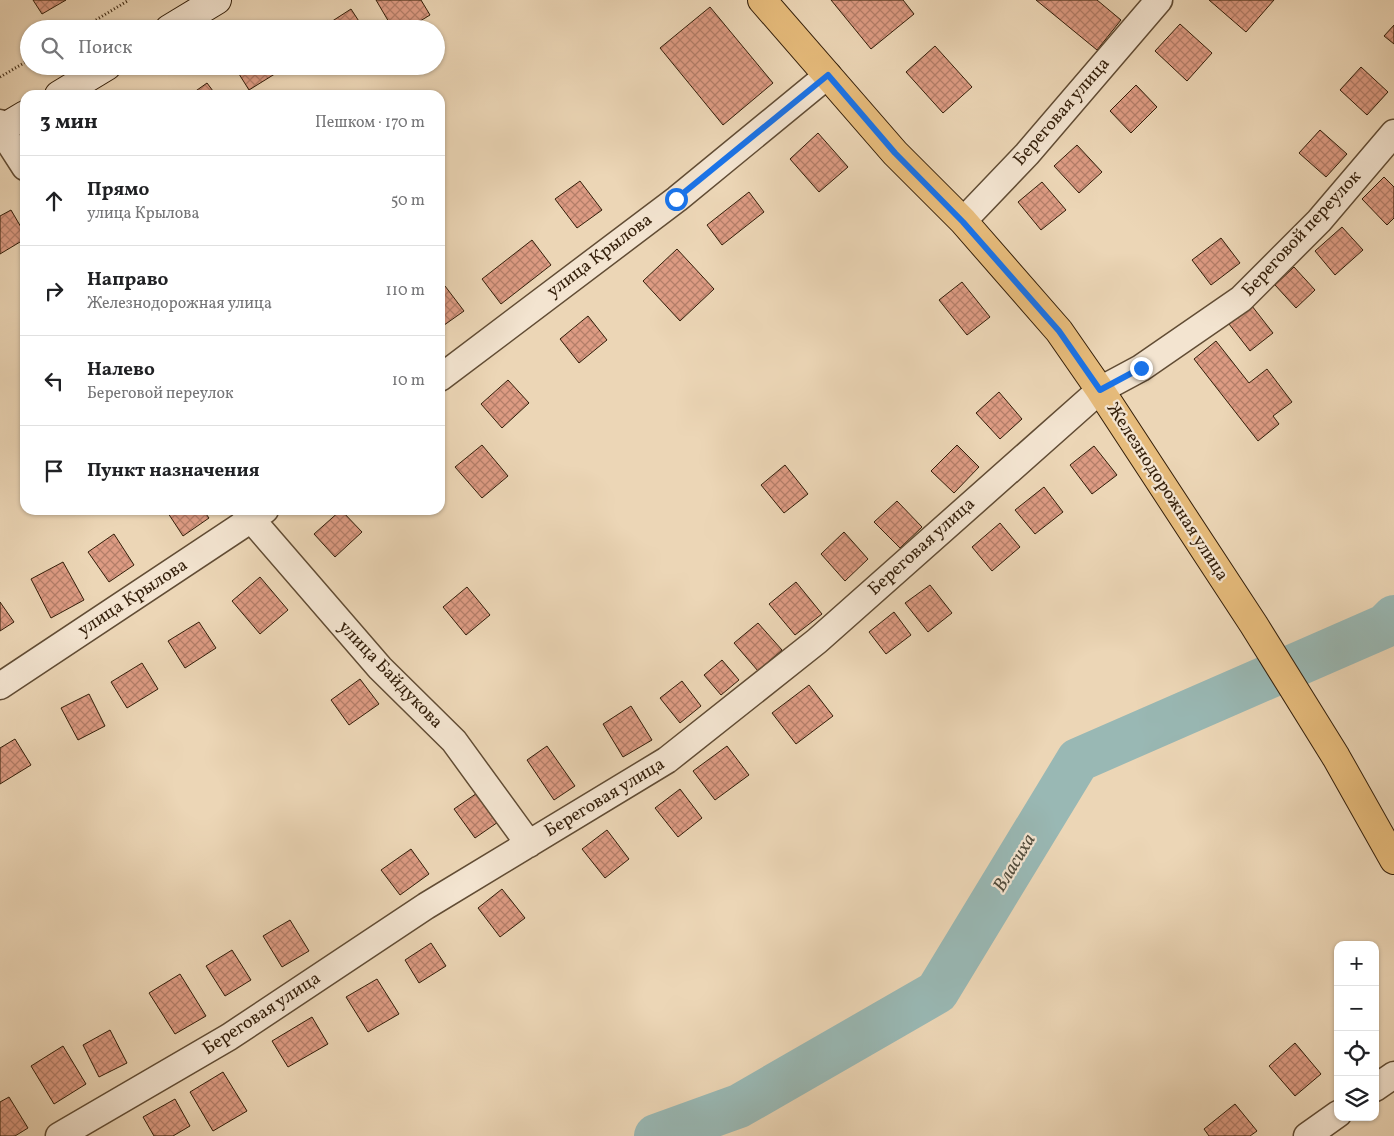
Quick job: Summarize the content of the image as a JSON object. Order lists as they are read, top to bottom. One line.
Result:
{"streets":{"main road":["Железнодорожная улица"],"street":["Береговая улица","Береговой переулок","улица Крылова","улица Байдукова"]},"crossings":[["Береговая улица","Береговой переулок"],["Береговая улица","Железнодорожная улица"],["Береговая улица","улица Байдукова"],["Береговой переулок","Железнодорожная улица"],["улица Крылова","Железнодорожная улица"]],"water":["Власиха"],"page":{"search":"Поиск","heading":["3 мин","Пешком · 170 m"],"list":[["Прямо","улица Крылова","50 m"],["Направо","Железнодорожная улица","110 m"],["Налево","Береговой переулок","10 m"],"Пункт назначения"],"map_buttons":["+","−"]}}
